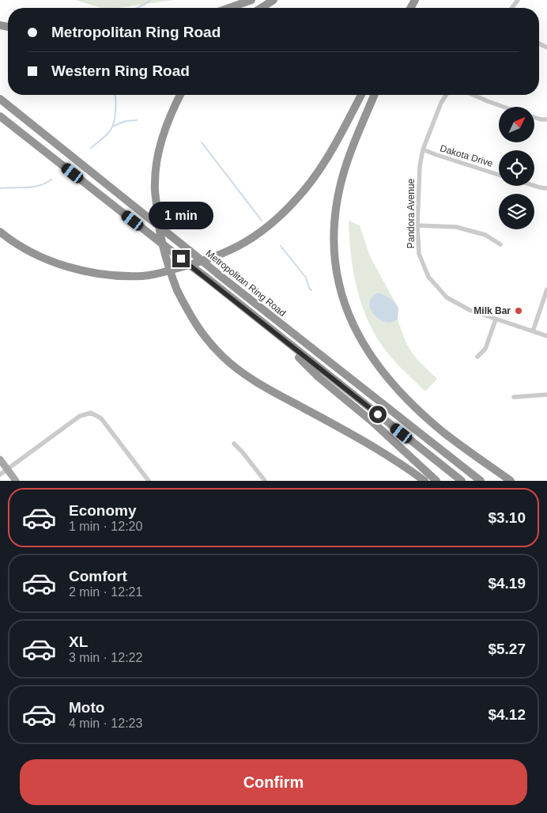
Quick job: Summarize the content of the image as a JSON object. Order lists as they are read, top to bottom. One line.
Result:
{"streets":{"highway":["Metropolitan Ring Road"],"street":["Dakota Drive","Pandora Avenue"]},"crossings":[["Dakota Drive","Pandora Avenue"]],"places":["Milk Bar"],"north":"top right","page":{"banner":["Metropolitan Ring Road","Western Ring Road"],"bubble":"1 min","list":[{"name":"Economy","note":"1 min · 12:20","value":"$3.10"},{"name":"Comfort","note":"2 min · 12:21","value":"$4.19"},{"name":"XL","note":"3 min · 12:22","value":"$5.27"},{"name":"Moto","note":"4 min · 12:23","value":"$4.12"}],"buttons":"Confirm"}}
